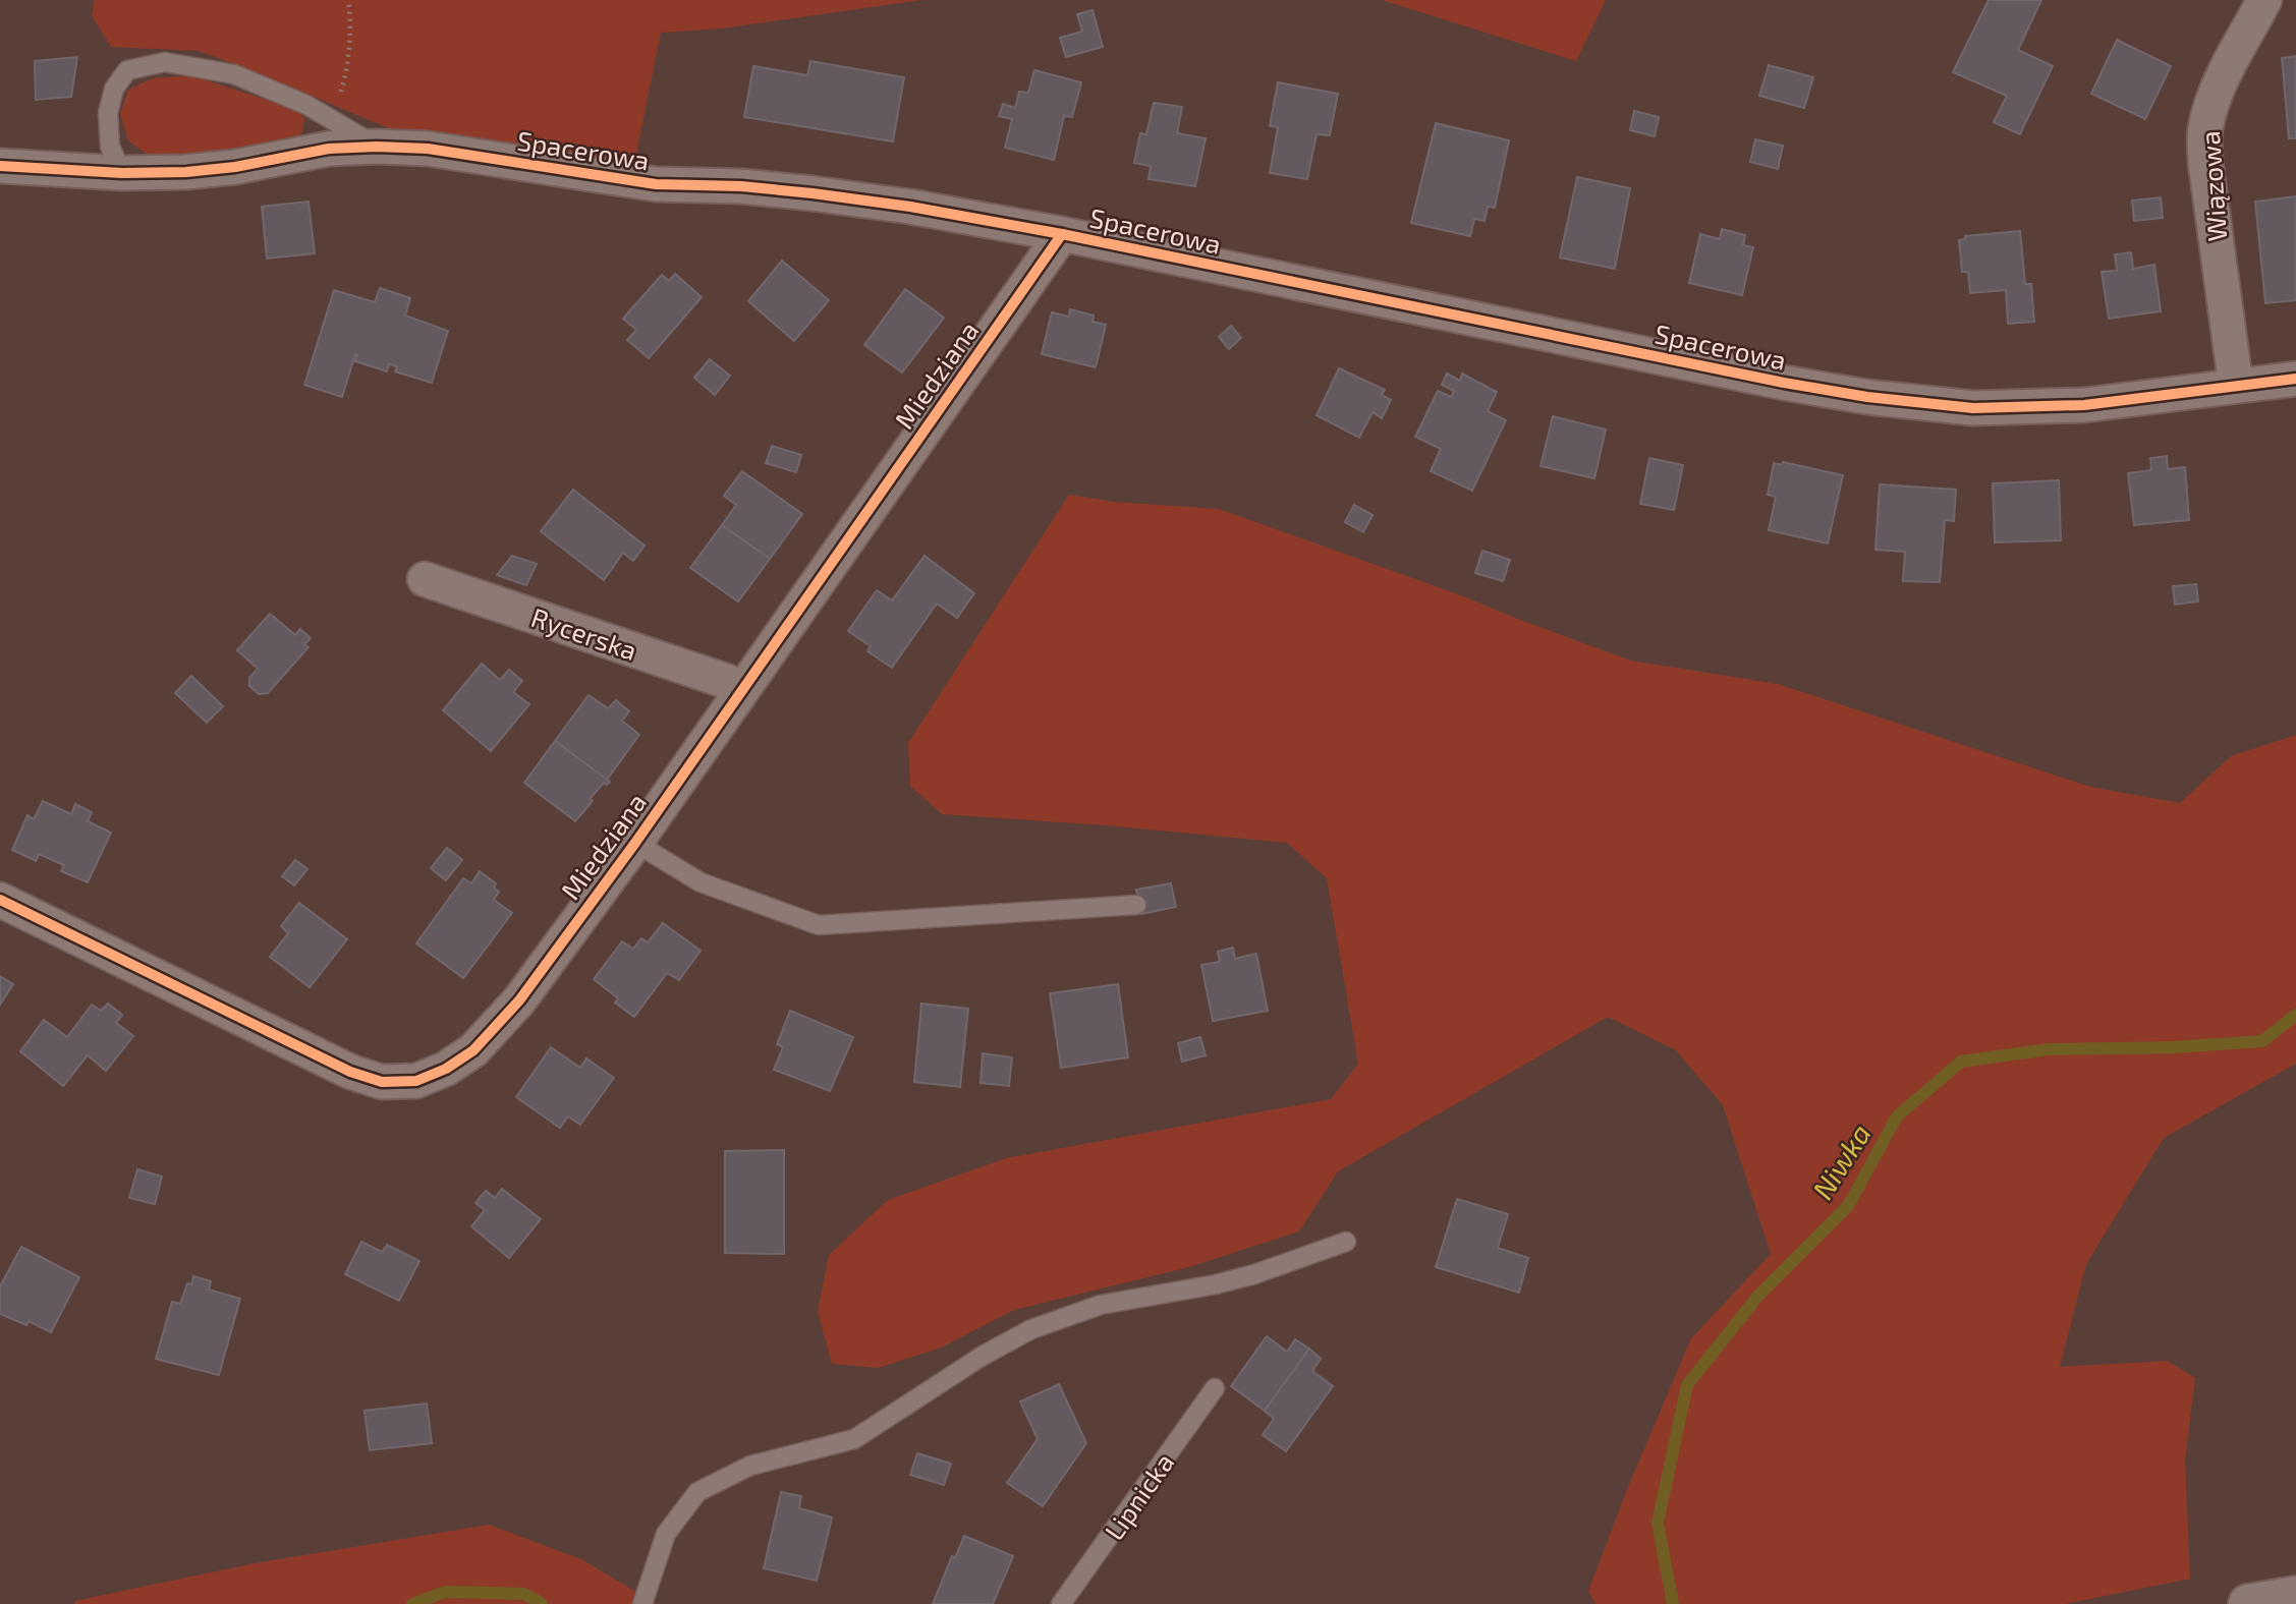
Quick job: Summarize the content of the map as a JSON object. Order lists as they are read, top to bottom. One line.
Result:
{"streets":{"street":["Spacerowa","Wiązowa","Miedziana","Rycerska"],"lane":["Lipnicka"]},"crossings":[["Spacerowa","Wiązowa"],["Spacerowa","Miedziana"],["Miedziana","Rycerska"]],"water":["Niwka"]}
